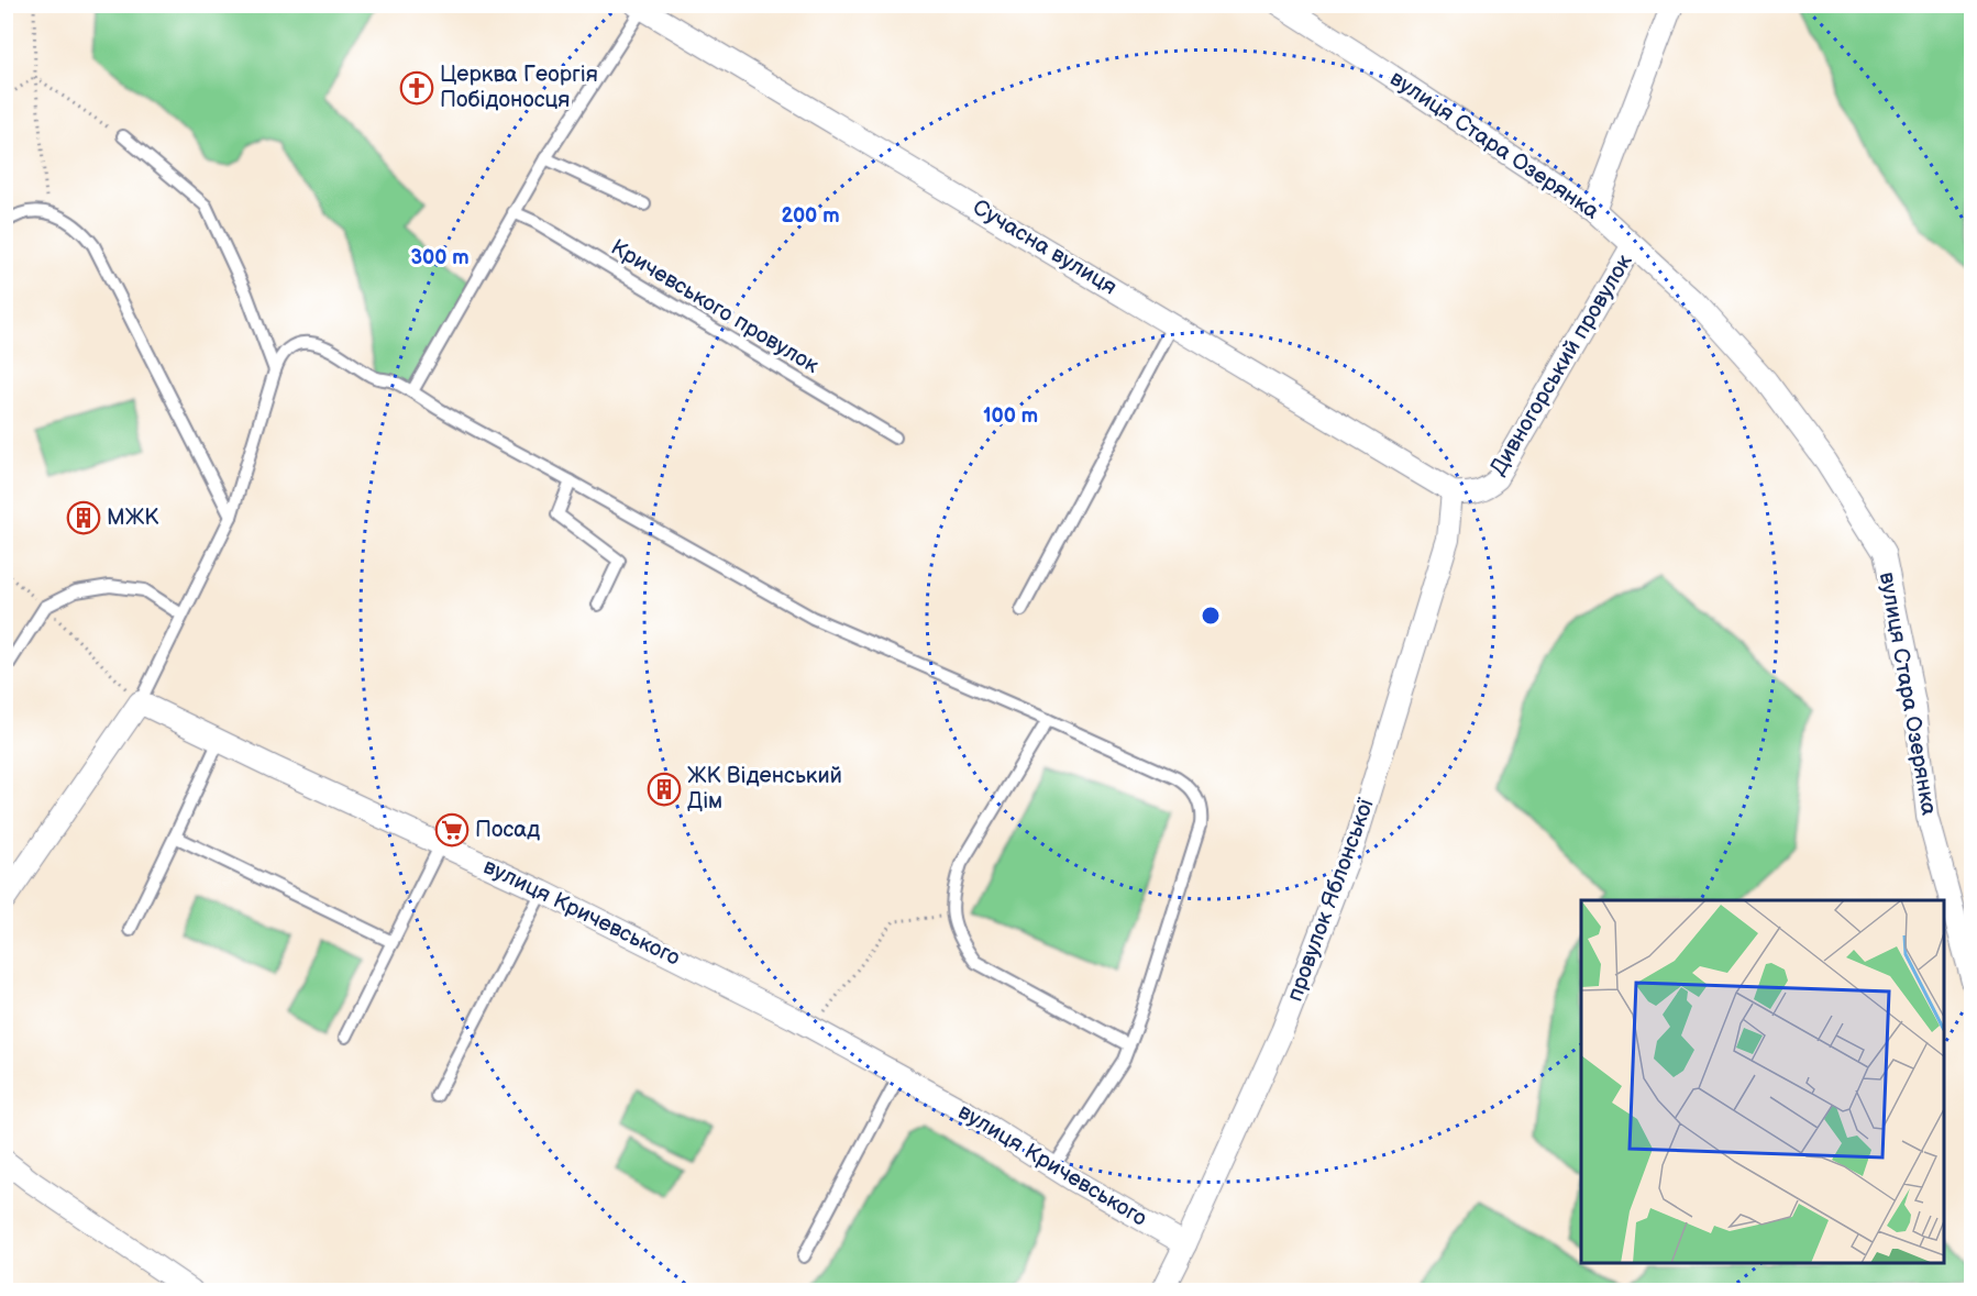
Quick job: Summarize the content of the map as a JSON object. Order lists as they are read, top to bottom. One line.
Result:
{"streets":{"street":["вулиця Стара Озерянка","Сучасна вулиця","Дивногорський провулок","провулок Яблонської","вулиця Кричевського"],"lane":["Кричевського провулок"]},"crossings":[["вулиця Стара Озерянка","Дивногорський провулок"],["Сучасна вулиця","Дивногорський провулок"],["Сучасна вулиця","провулок Яблонської"],["Дивногорський провулок","провулок Яблонської"],["провулок Яблонської","вулиця Кричевського"]],"places":{"church":["Церква Георгія Побідоносця"],"building":["МЖК","ЖК Віденський Дім"],"supermarket":["Посад"]},"rings":["200 m","300 m","100 m"]}
